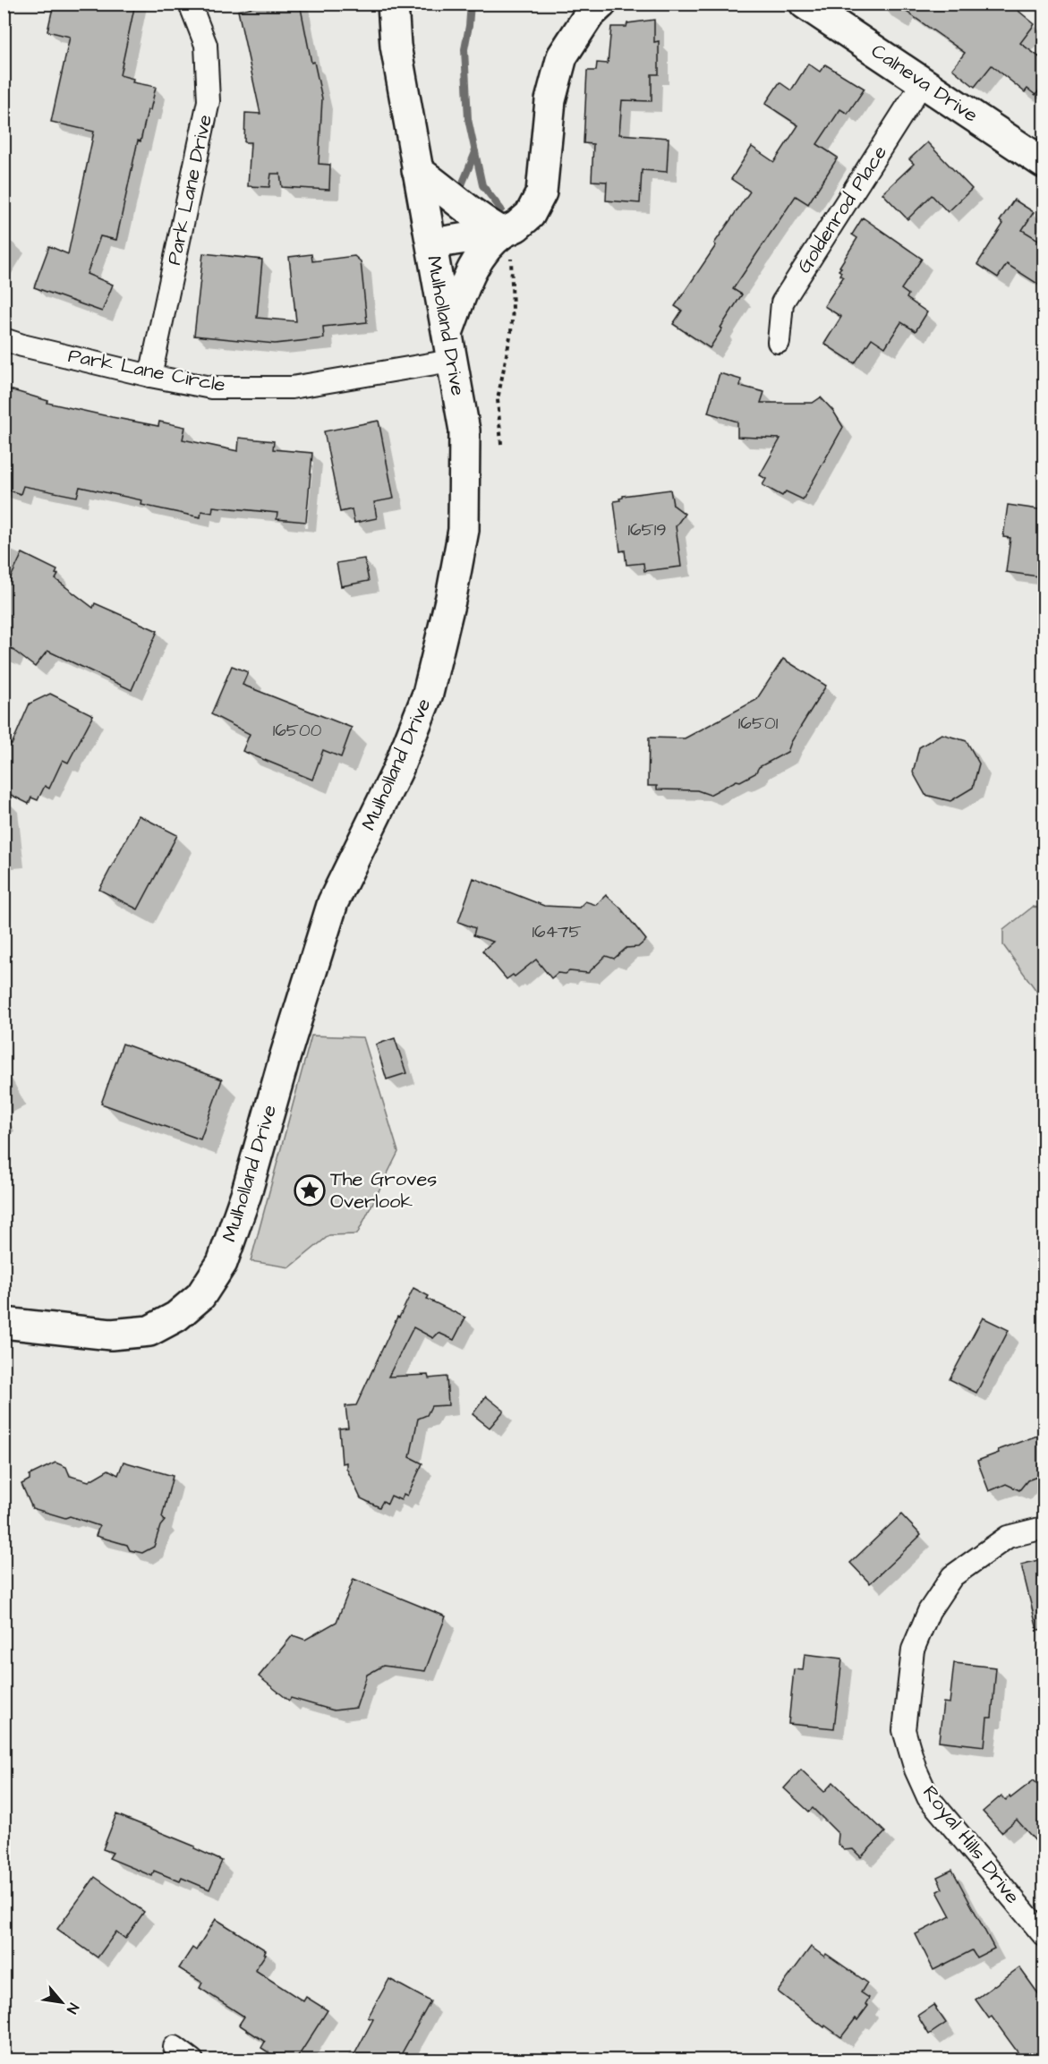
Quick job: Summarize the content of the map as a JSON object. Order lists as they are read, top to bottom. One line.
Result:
{"streets":{"main road":["Calneva Drive","Mulholland Drive"],"street":["Park Lane Drive","Goldenrod Place","Park Lane Circle","Royal Hills Drive"]},"crossings":[["Calneva Drive","Goldenrod Place"],["Park Lane Drive","Park Lane Circle"],["Mulholland Drive","Park Lane Circle"]],"places":{"place":["The Groves Overlook"]},"house_numbers":["16519","16501","16500","16475"],"north":"bottom right"}
